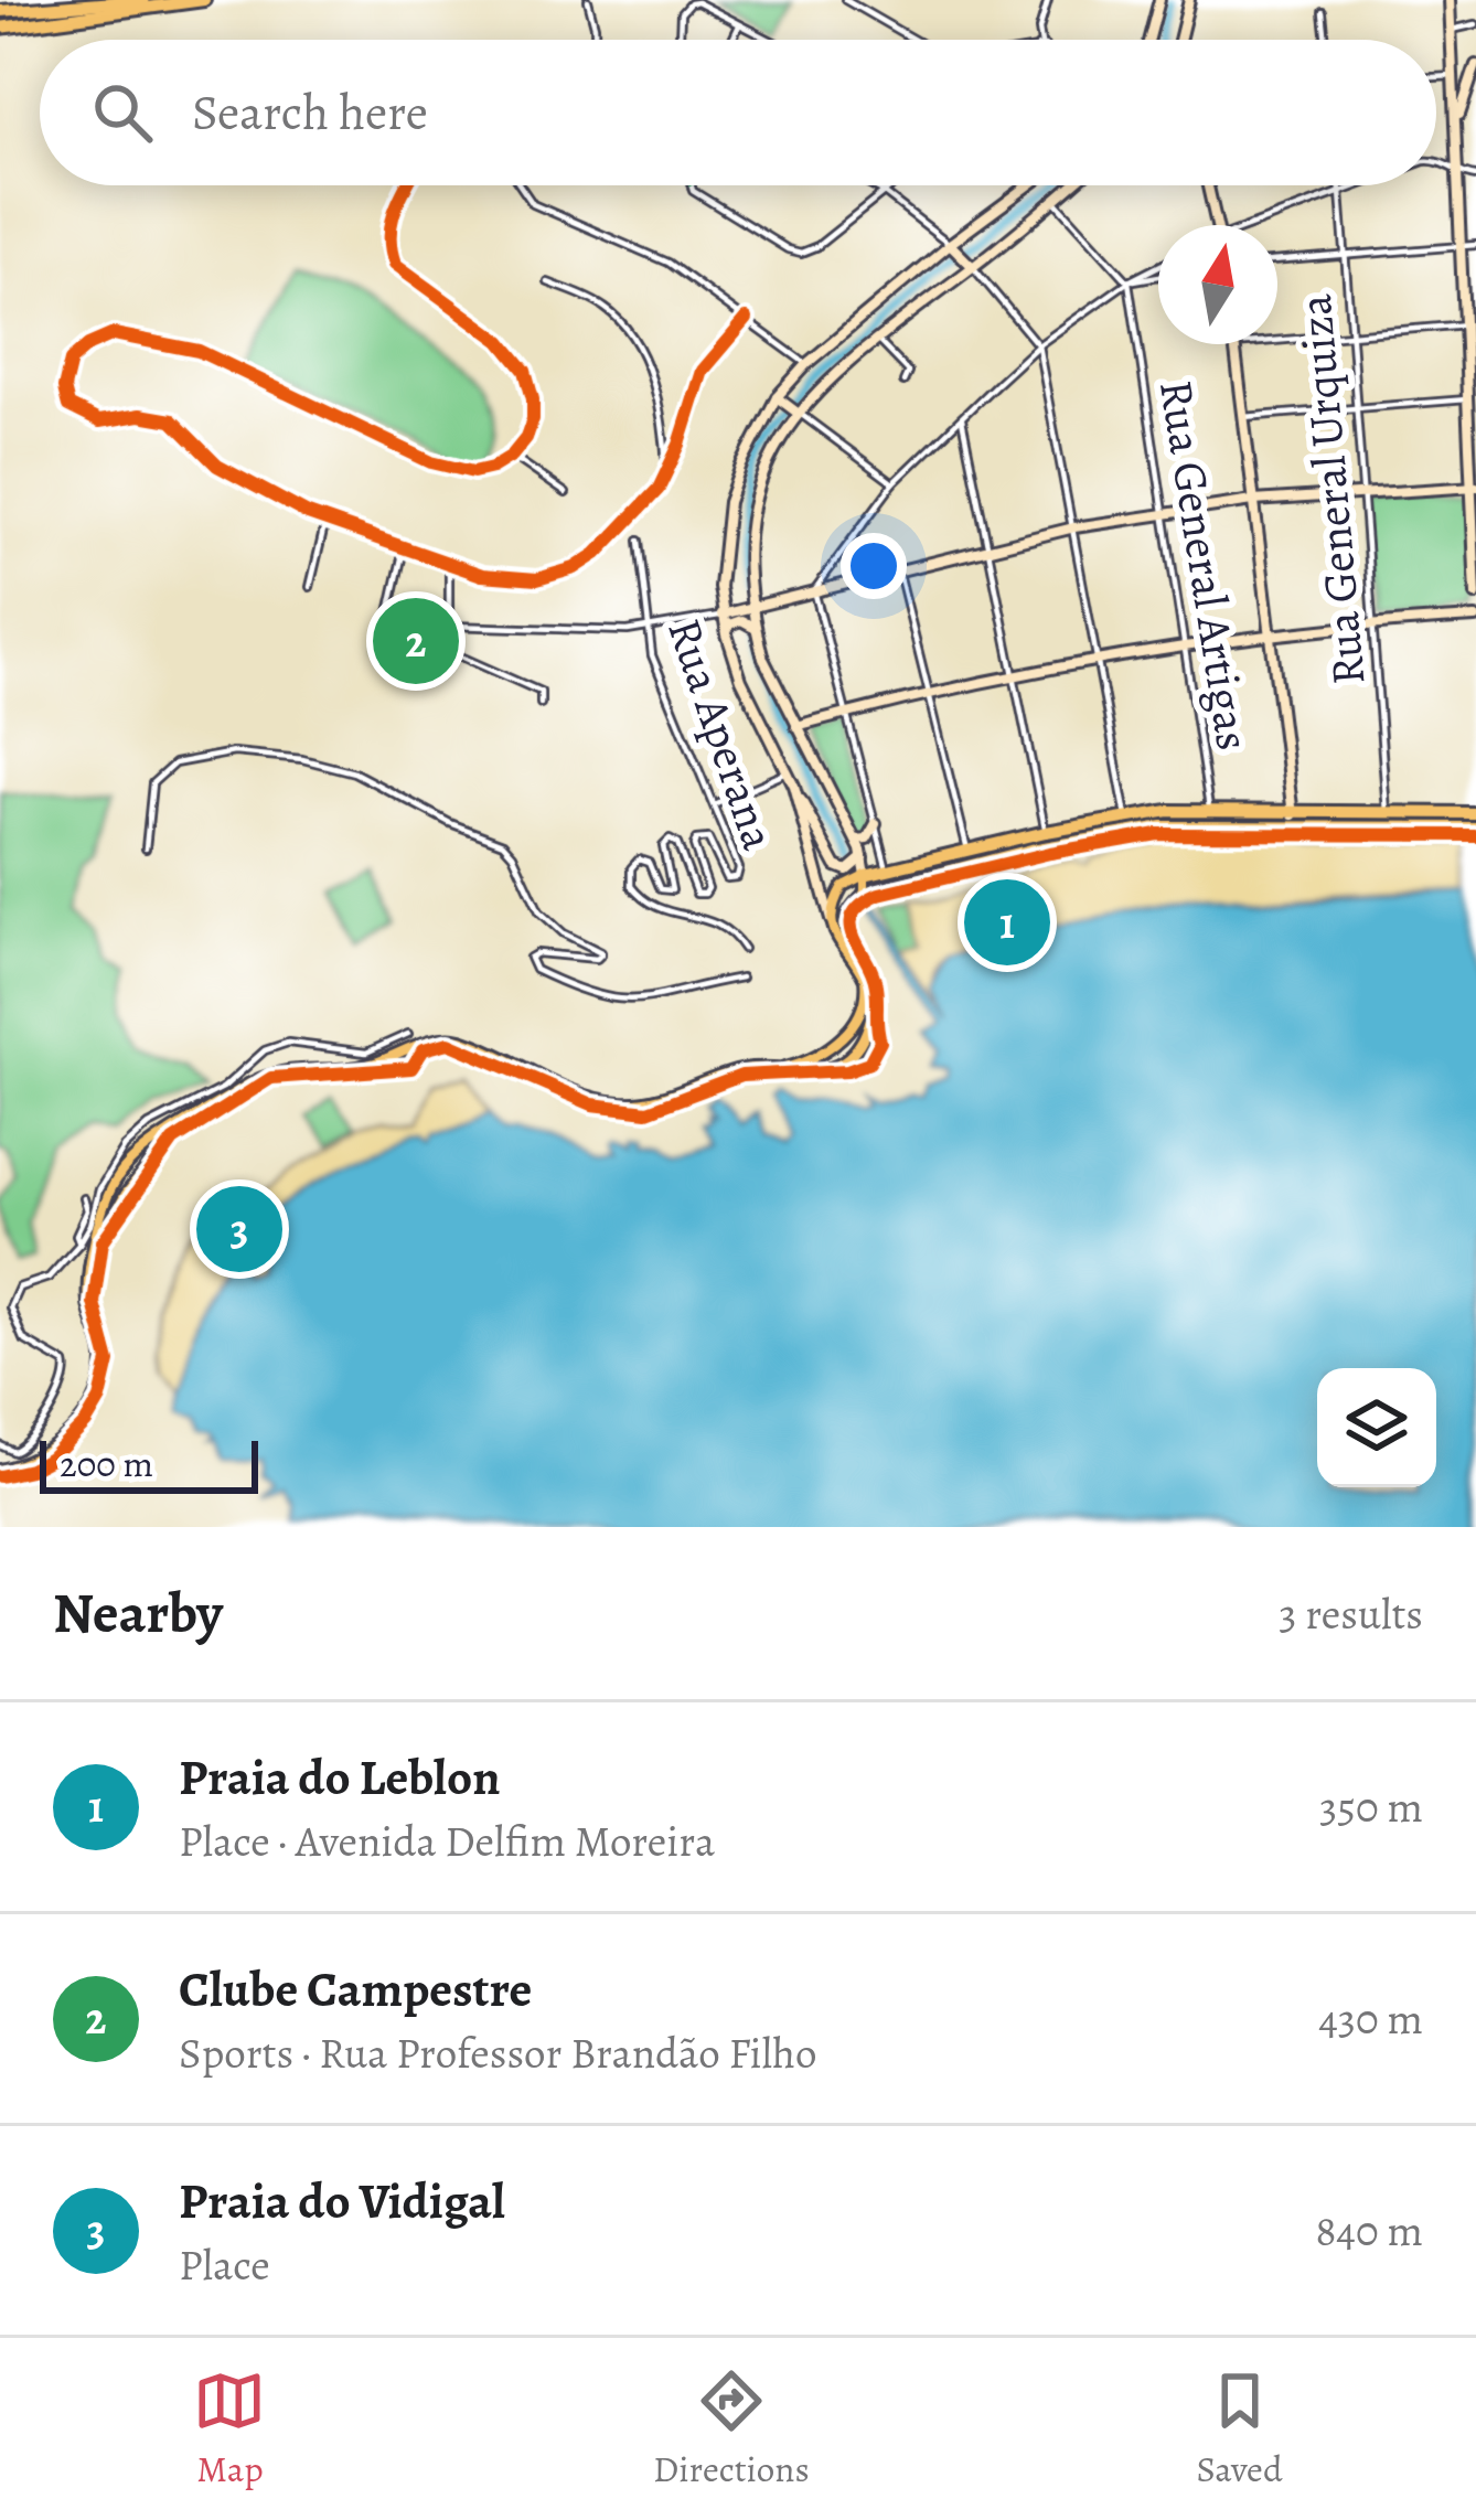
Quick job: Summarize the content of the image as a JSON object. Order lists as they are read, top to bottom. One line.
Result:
{"streets":{"street":["Rua General Urquiza","Rua General Artigas","Rua Aperana"]},"scale_bar":"200 m","north":"top","page":{"search":"Search here","pins":["2","1","3"],"scale":"200 m","heading":["Nearby","3 results"],"list":[{"mark":"1","name":"Praia do Leblon","note":"Place · Avenida Delfim Moreira","value":"350 m"},{"mark":"2","name":"Clube Campestre","note":"Sports · Rua Professor Brandão Filho","value":"430 m"},{"mark":"3","name":"Praia do Vidigal","note":"Place","value":"840 m"}],"nav":["Map","Directions","Saved"]}}
